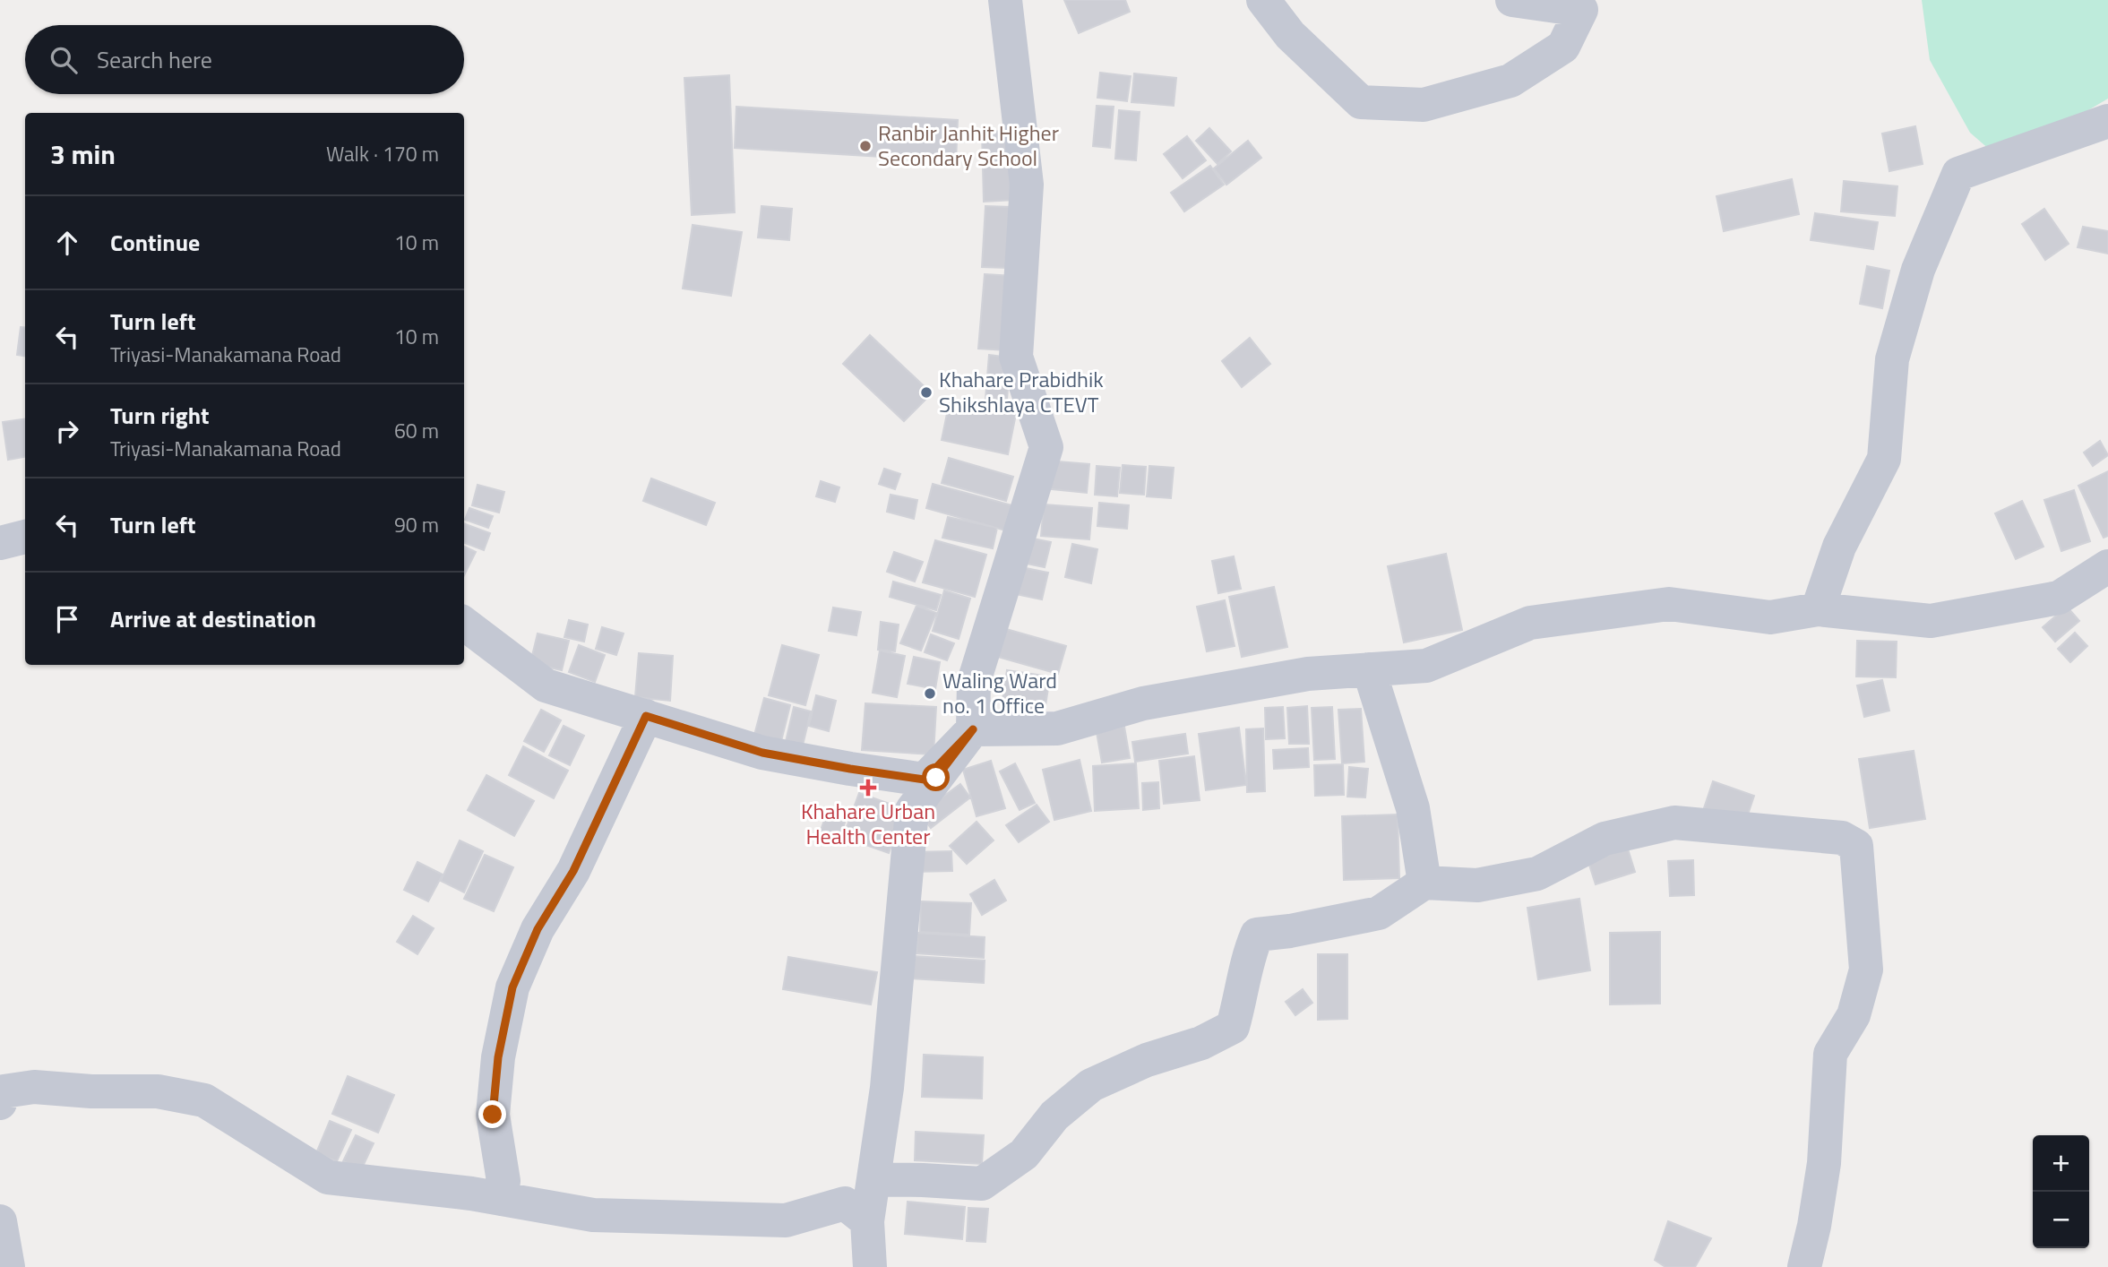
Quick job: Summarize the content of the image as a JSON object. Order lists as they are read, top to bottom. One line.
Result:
{"places":{"other":["Ranbir Janhit Higher Secondary School","Khahare Prabidhik Shikshlaya CTEVT","Waling Ward no. 1 Office"],"health":["Khahare Urban Health Center"]},"page":{"search":"Search here","heading":["3 min","Walk · 170 m"],"list":[["Continue","10 m"],["Turn left","Triyasi-Manakamana Road","10 m"],["Turn right","Triyasi-Manakamana Road","60 m"],["Turn left","90 m"],"Arrive at destination"],"map_buttons":["+","−"]}}
